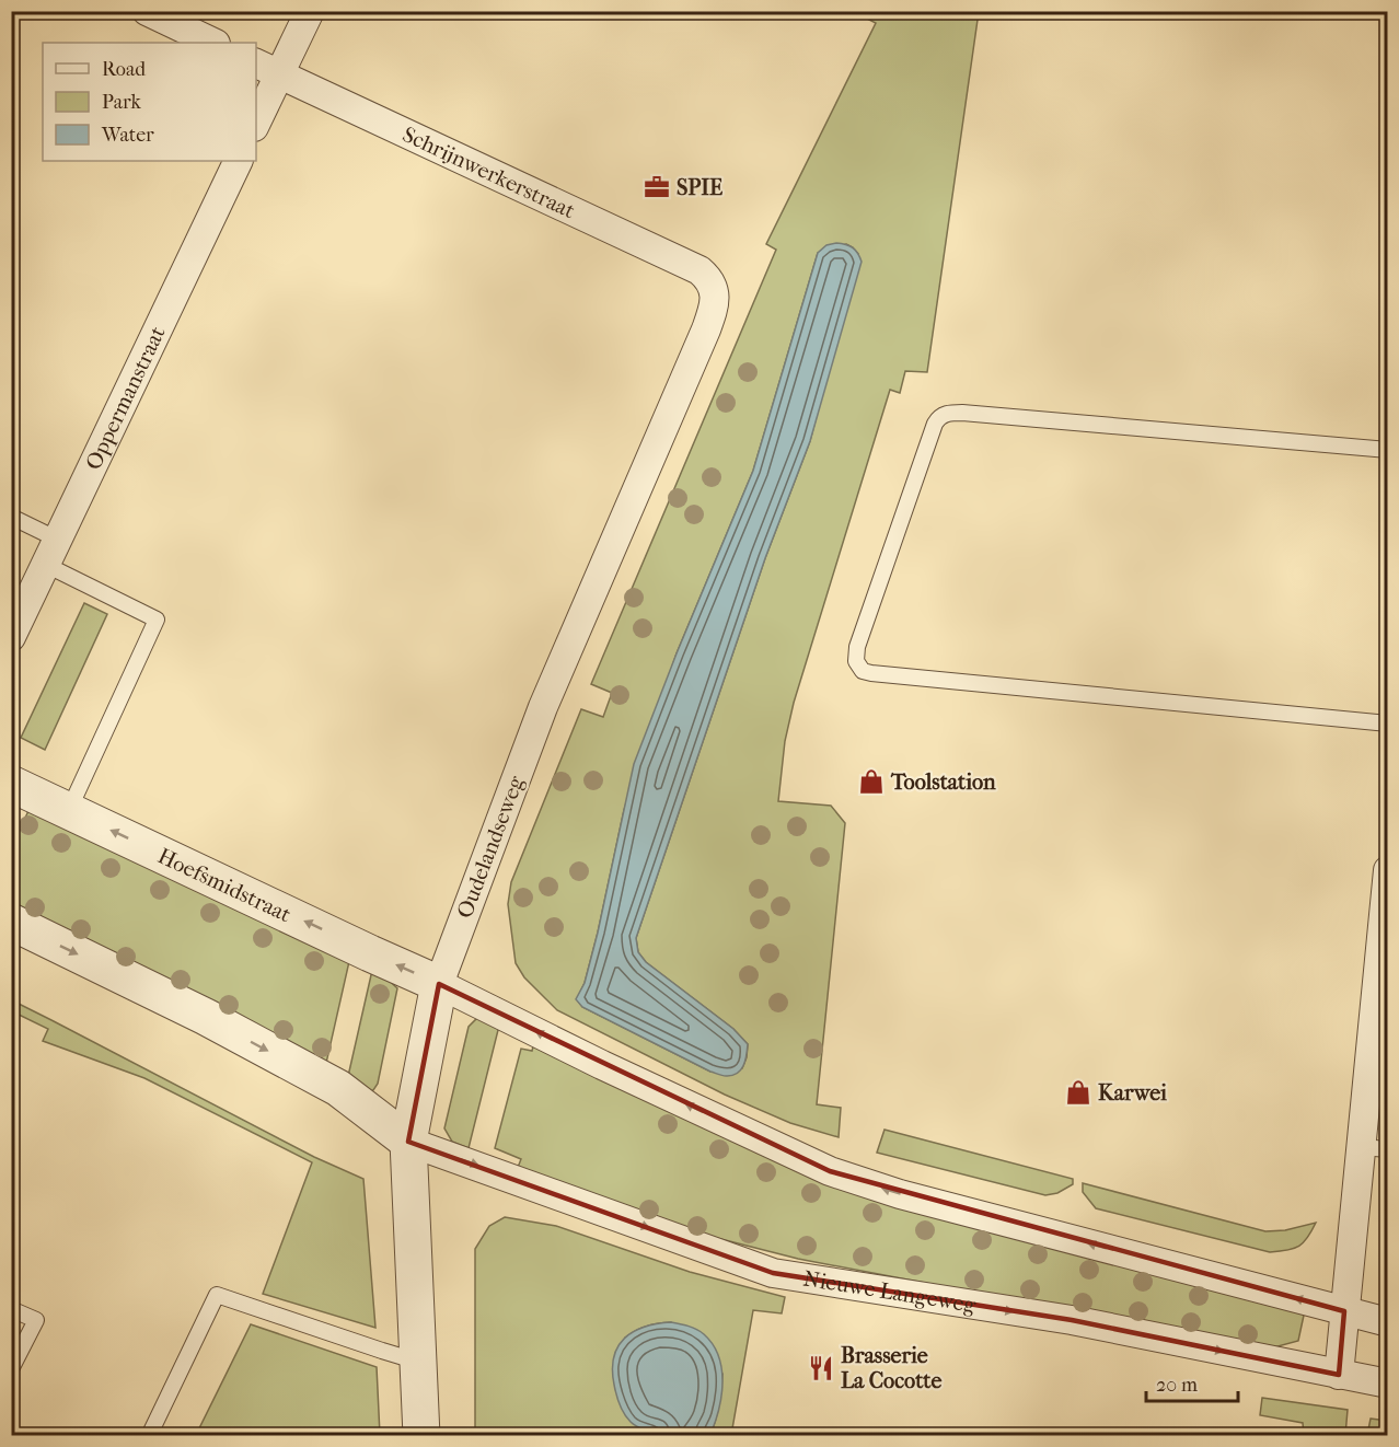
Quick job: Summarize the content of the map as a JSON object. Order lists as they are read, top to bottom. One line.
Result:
{"streets":{"street":["Schrijnwerkerstraat","Oppermanstraat","Oudelandseweg","Hoefsmidstraat","Nieuwe Langeweg"]},"crossings":[["Schrijnwerkerstraat","Oudelandseweg"],["Oudelandseweg","Hoefsmidstraat"],["Oudelandseweg","Nieuwe Langeweg"]],"places":{"office":["SPIE"],"shop":["Toolstation","Karwei"],"restaurant":["Brasserie La Cocotte"]},"legend":["Road","Park","Water"],"scale_bar":"20 m"}
